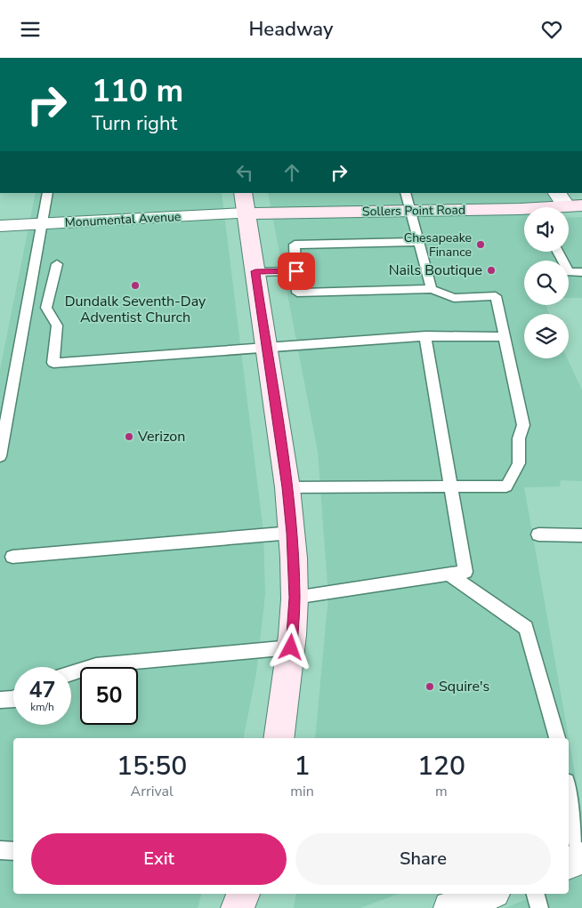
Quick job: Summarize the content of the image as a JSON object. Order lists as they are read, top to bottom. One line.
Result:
{"streets":{"main road":["Sollers Point Road"],"street":["Monumental Avenue"]},"crossings":[["Sollers Point Road","Monumental Avenue"]],"places":["Chesapeake Finance","Nails Boutique","Dundalk Seventh-Day Adventist Church","Verizon","Squire's"],"page":{"header":"Headway","turn":["110 m","Turn right"],"speed":"47 km/h","limit":"50","eta":["15:50","Arrival","1","min","120","m"],"buttons":["Exit","Share"]}}
